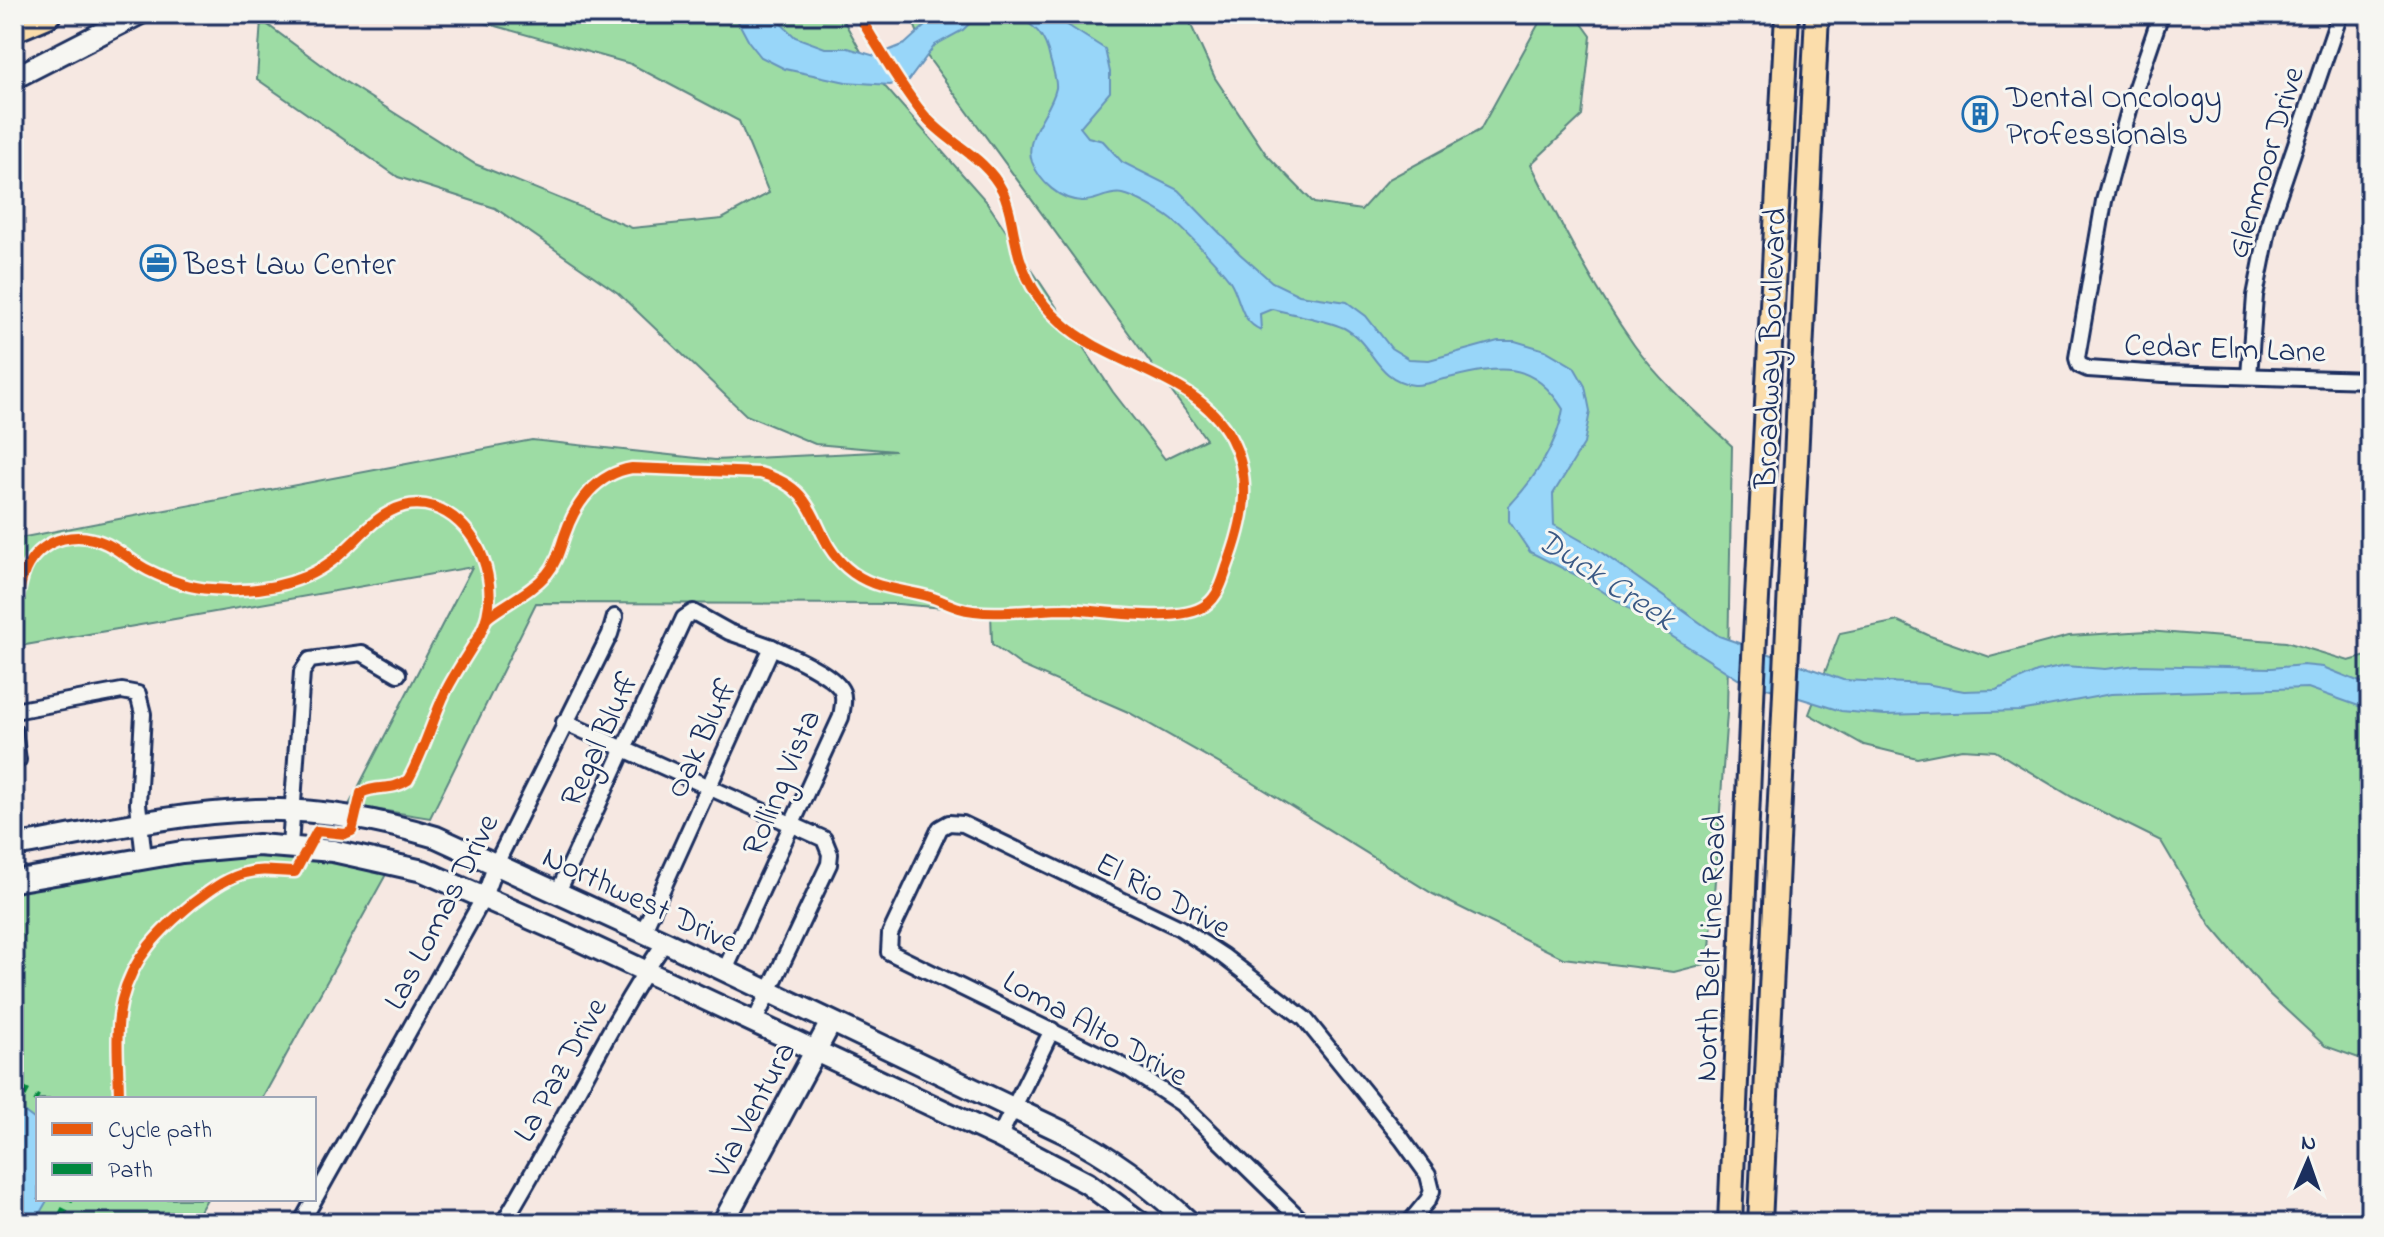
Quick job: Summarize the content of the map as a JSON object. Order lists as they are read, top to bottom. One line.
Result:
{"streets":{"main road":["Broadway Boulevard","Northwest Drive","North Belt Line Road","Via Ventura"],"street":["Glenmoor Drive","Cedar Elm Lane","Oak Bluff","Regal Bluff","Rolling Vista","El Rio Drive","Las Lomas Drive","Loma Alto Drive","La Paz Drive"]},"crossings":[["Glenmoor Drive","Cedar Elm Lane"],["Broadway Boulevard","North Belt Line Road"],["Oak Bluff","Regal Bluff"],["Oak Bluff","Rolling Vista"],["Oak Bluff","Northwest Drive"],["Regal Bluff","Northwest Drive"],["Rolling Vista","Northwest Drive"],["El Rio Drive","Loma Alto Drive"],["Northwest Drive","Las Lomas Drive"],["Northwest Drive","La Paz Drive"],["Northwest Drive","Via Ventura"]],"water":["Duck Creek"],"places":{"building":["Dental Oncology Professionals"],"office":["Best Law Center"]},"legend":["Cycle path","Path"],"north":"top"}
